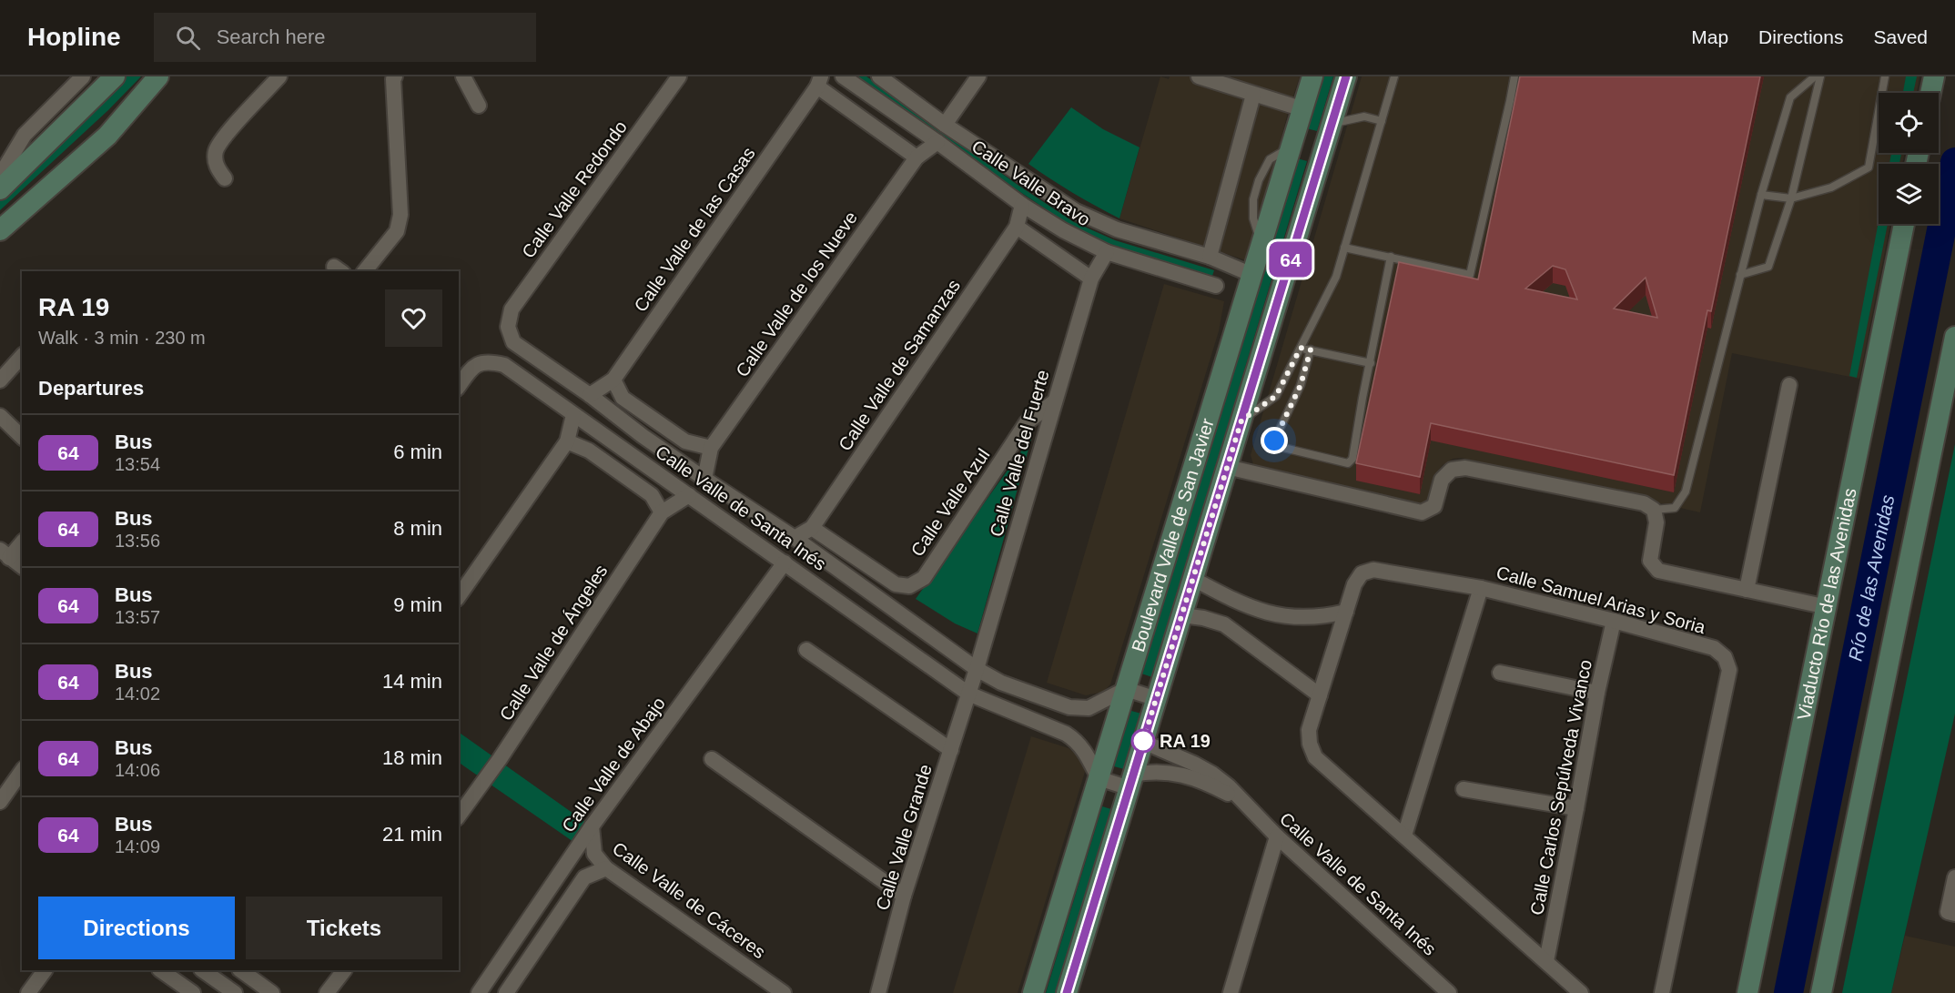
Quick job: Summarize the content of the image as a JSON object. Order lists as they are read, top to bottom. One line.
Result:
{"streets":{"main road":["Boulevard Valle de San Javier","Viaducto Río de las Avenidas"],"street":["Calle Valle Bravo","Calle Valle Redondo","Calle Valle de las Casas","Calle Valle de los Nueve","Calle Valle de Samanzas","Calle Valle del Fuerte","Calle Valle Azul","Calle Valle de Santa Inés","Calle Samuel Arias y Soria","Calle Valle de Ángeles","Calle Valle de Abajo","Calle Carlos Sepúlveda Vivanco","Calle Valle Grande","Calle Valle de Cáceres"]},"crossings":[["Calle Valle Bravo","Calle Valle de los Nueve"],["Calle Valle Bravo","Calle Valle de Samanzas"],["Calle Valle Bravo","Calle Valle del Fuerte"],["Calle Valle Bravo","Boulevard Valle de San Javier"],["Calle Valle Redondo","Calle Valle de Santa Inés"],["Calle Valle de las Casas","Calle Valle de Santa Inés"],["Calle Valle de los Nueve","Calle Valle de Santa Inés"],["Calle Valle de Samanzas","Calle Valle Azul"],["Calle Valle de Samanzas","Calle Valle de Santa Inés"],["Calle Valle del Fuerte","Calle Valle Azul"],["Calle Valle del Fuerte","Calle Valle de Santa Inés"],["Calle Valle del Fuerte","Calle Valle Grande"],["Calle Valle de Santa Inés","Boulevard Valle de San Javier"],["Calle Valle de Santa Inés","Calle Valle de Ángeles"],["Calle Valle de Santa Inés","Calle Valle de Abajo"],["Calle Valle de Santa Inés","Calle Valle Grande"],["Calle Samuel Arias y Soria","Calle Carlos Sepúlveda Vivanco"],["Calle Valle de Abajo","Calle Valle de Cáceres"]],"water":["Río de las Avenidas"],"places":["RA 19"],"lines":["bus line 64"],"page":{"header":"Hopline","search":"Search here","nav":["Map","Directions","Saved"],"on_map":"64","heading":[["RA 19","Walk · 3 min · 230 m"],"Departures"],"list":[{"mark":"64","name":"Bus","note":"13:54","value":"6 min"},{"mark":"64","name":"Bus","note":"13:56","value":"8 min"},{"mark":"64","name":"Bus","note":"13:57","value":"9 min"},{"mark":"64","name":"Bus","note":"14:02","value":"14 min"},{"mark":"64","name":"Bus","note":"14:06","value":"18 min"},{"mark":"64","name":"Bus","note":"14:09","value":"21 min"}],"buttons":["Directions","Tickets"]}}
